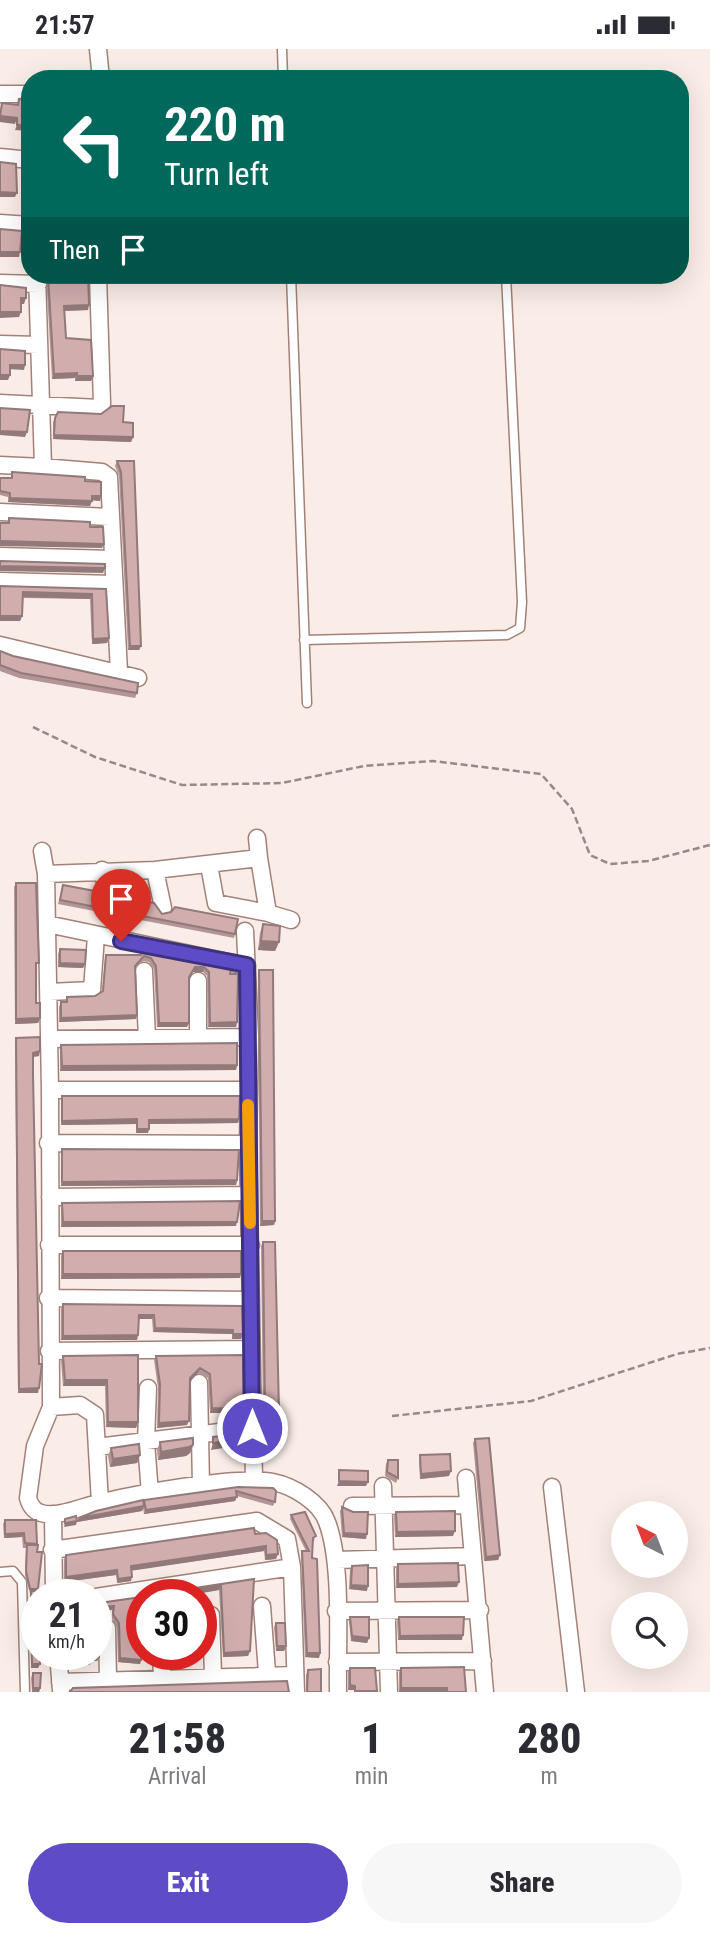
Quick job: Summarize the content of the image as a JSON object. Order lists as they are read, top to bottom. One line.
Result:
{"north":"top left","page":{"status":"21:57","turn":["220 m","Turn left"],"then":"Then","speed":"21 km/h","limit":"30","eta":["21:58","Arrival","1","min","280","m"],"buttons":["Exit","Share"]}}
